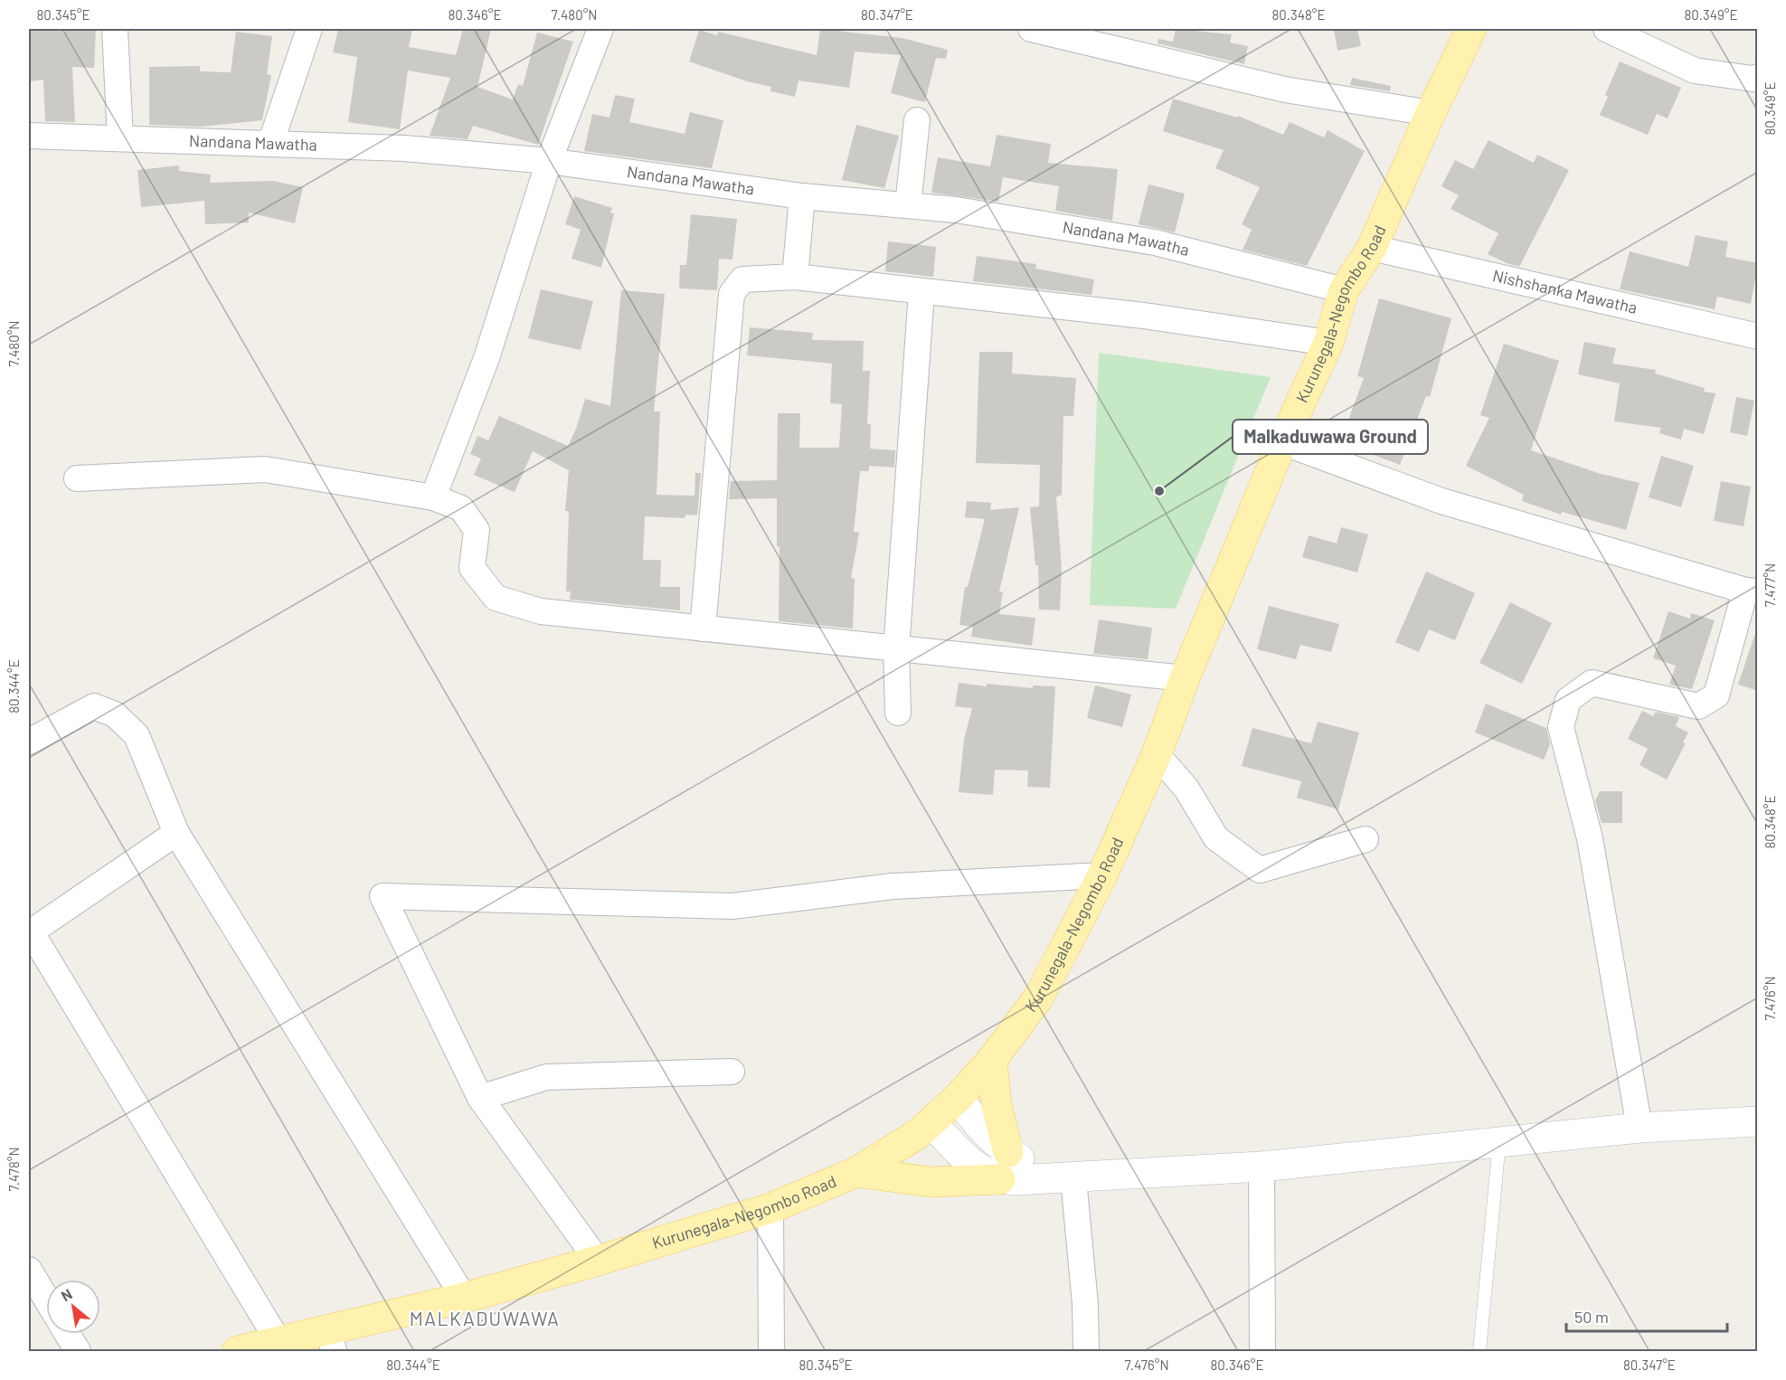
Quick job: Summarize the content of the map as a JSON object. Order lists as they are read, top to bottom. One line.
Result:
{"streets":{"main road":["Kurunegala-Negombo Road"],"street":["Nandana Mawatha","Nishshanka Mawatha"]},"crossings":[["Nandana Mawatha","Kurunegala-Negombo Road"],["Nishshanka Mawatha","Kurunegala-Negombo Road"]],"districts":["MALKADUWAWA"],"places":["Malkaduwawa Ground"],"scale_bar":"50 m","north":"top left","coordinates":["80.345°E","80.346°E","7.480°N","80.347°E","80.348°E","80.349°E","7.477°N","80.344°E","7.476°N","7.478°N"]}
